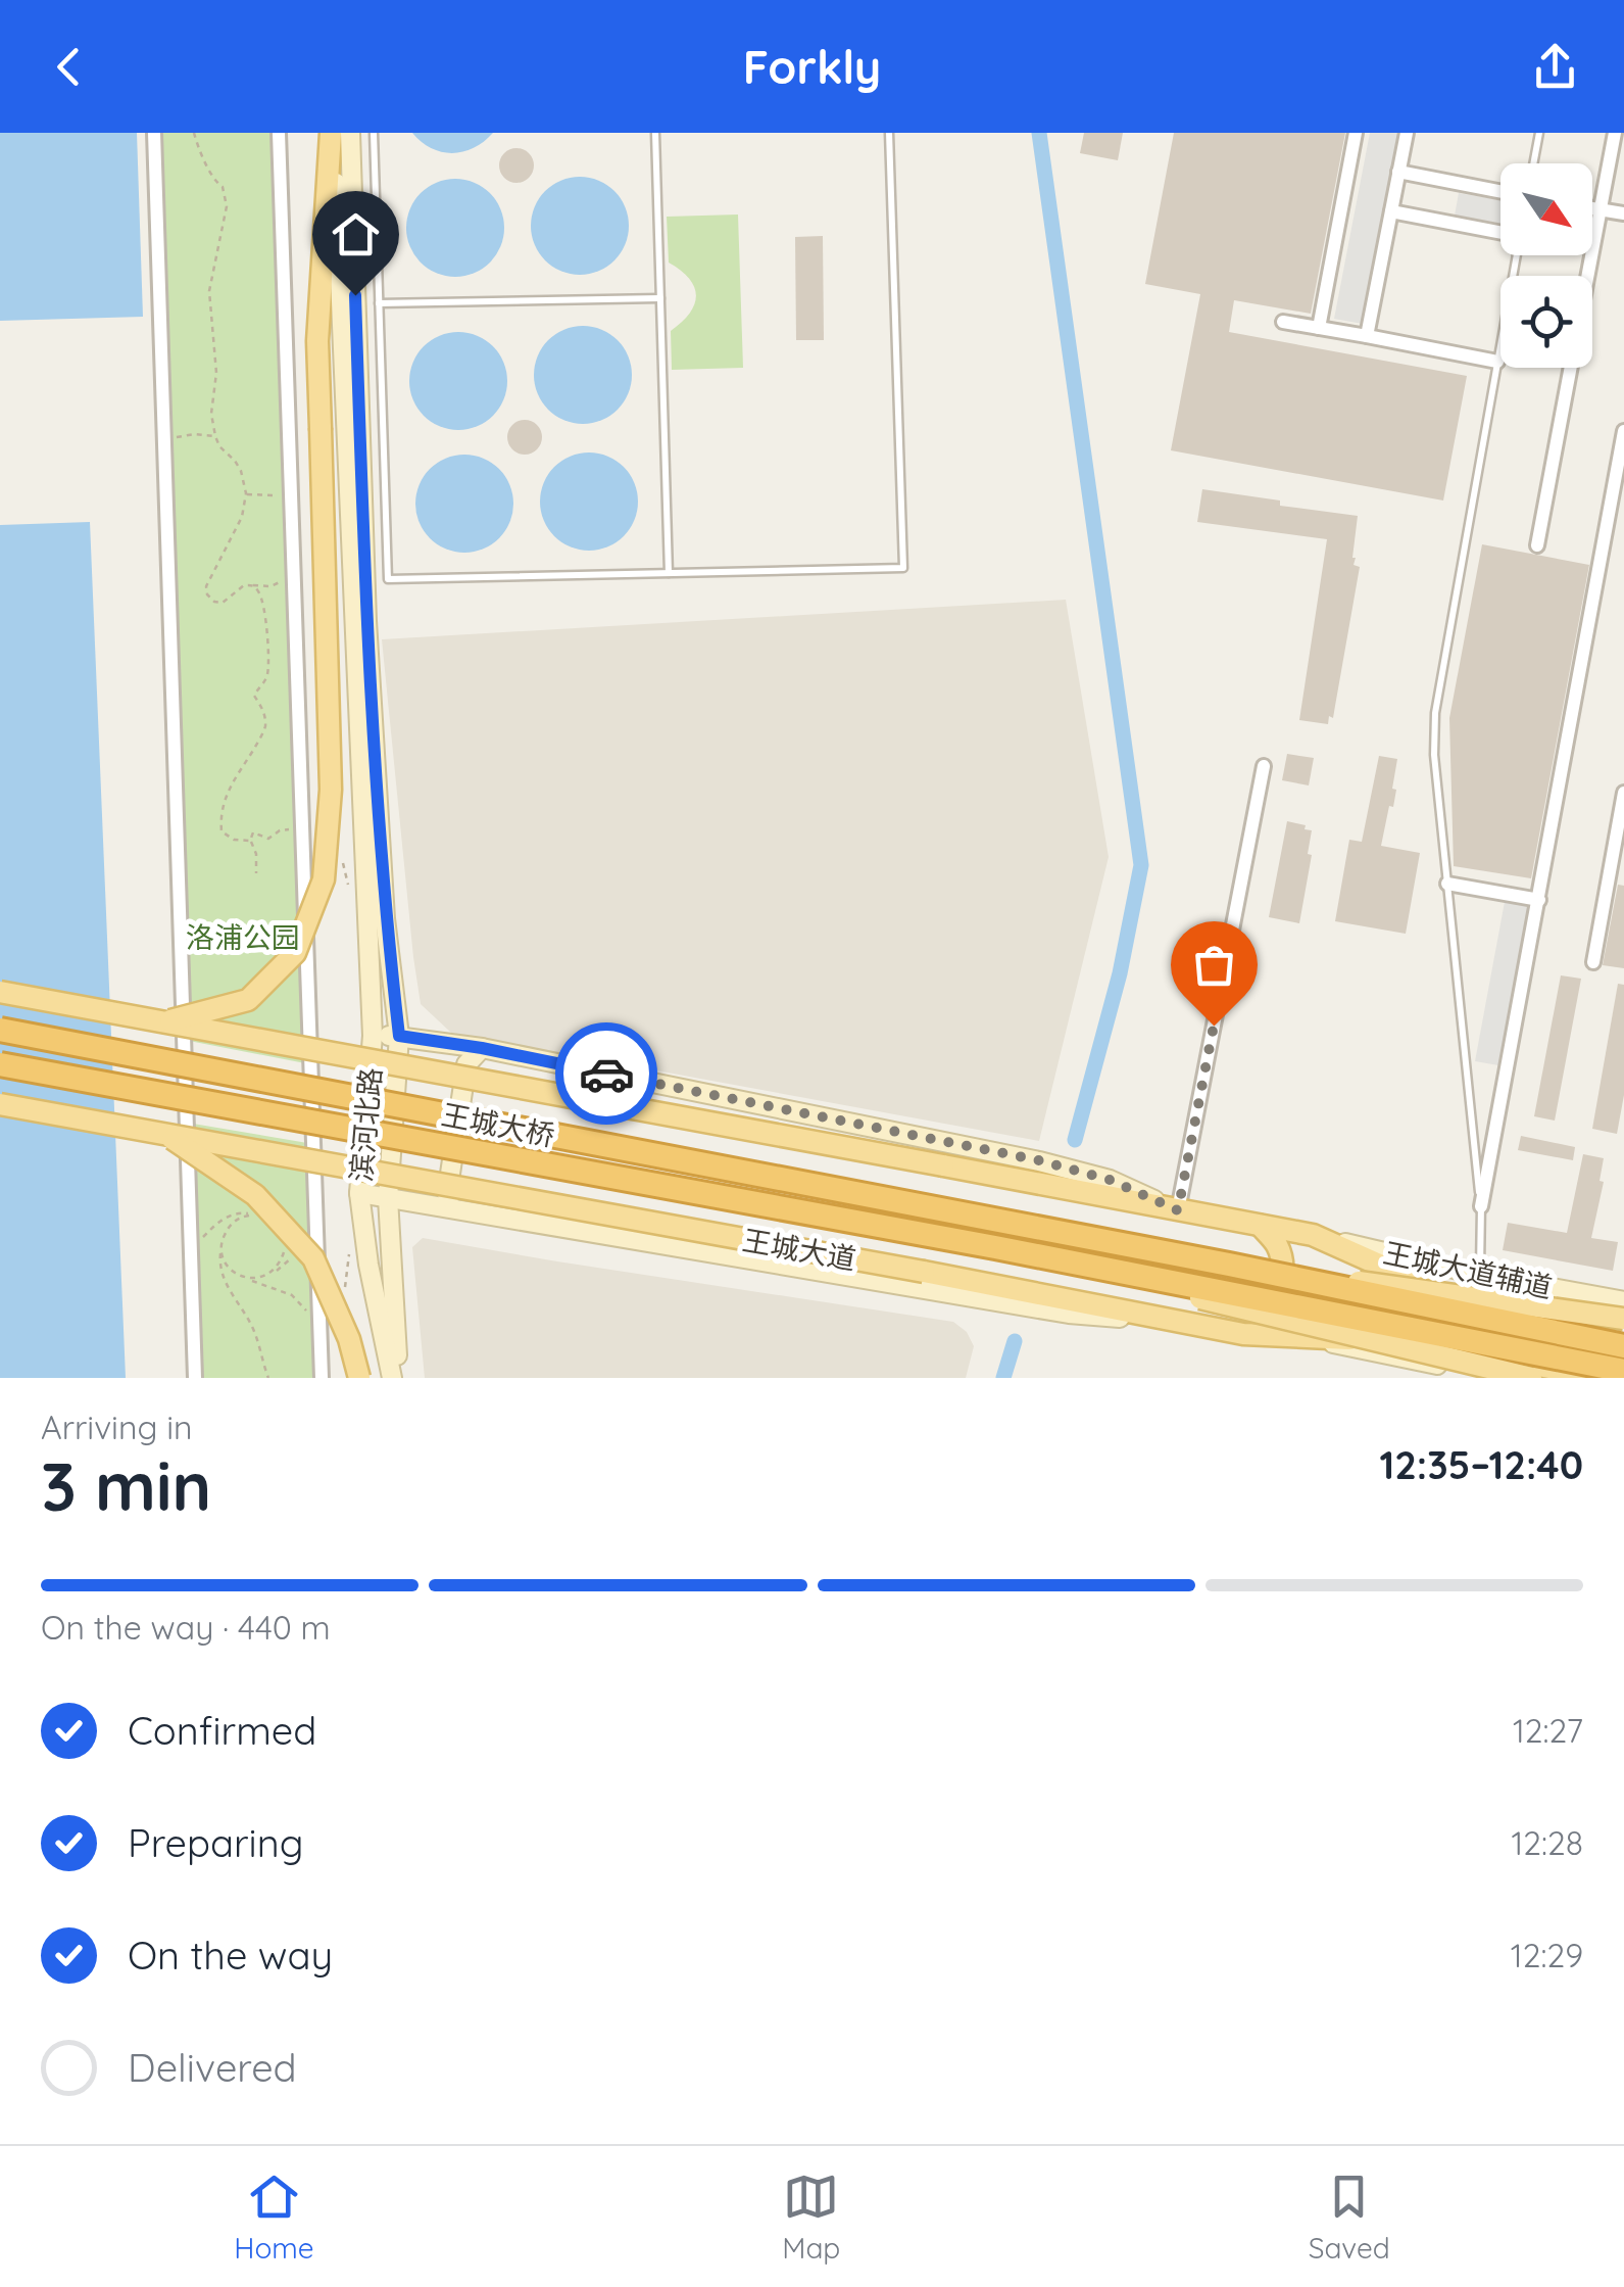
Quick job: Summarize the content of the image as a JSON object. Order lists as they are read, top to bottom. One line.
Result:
{"streets":{"highway":["王城大桥"],"main road":["滨河北路","王城大道","王城大道辅道"]},"parks":["洛浦公园"],"north":"bottom right","page":{"header":"Forkly","heading":["3 min","Arriving in","12:35–12:40"],"bar":"On the way · 440 m","list":[["Confirmed","12:27"],["Preparing","12:28"],["On the way","12:29"],"Delivered"],"tabs":["Home","Map","Saved"]}}
